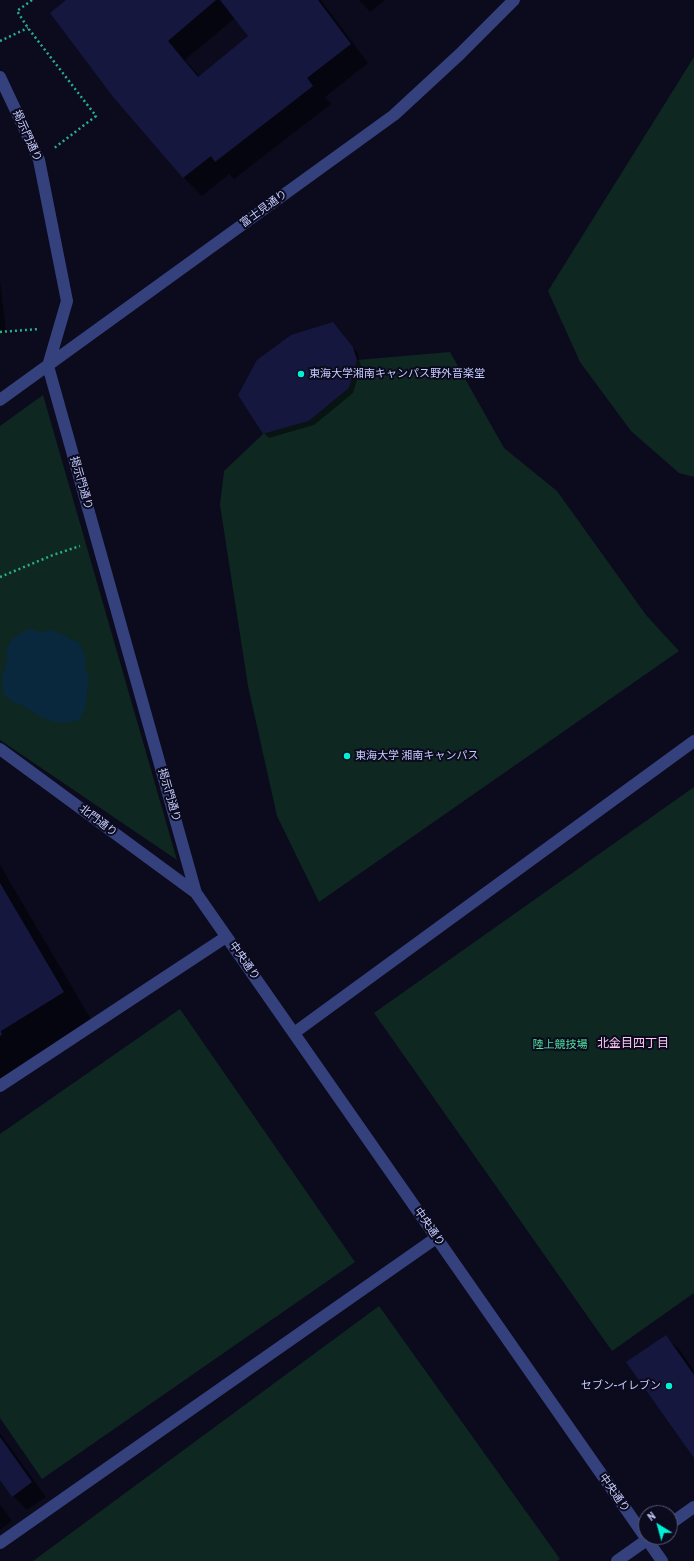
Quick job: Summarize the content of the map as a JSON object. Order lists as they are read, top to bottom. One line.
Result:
{"streets":{"lane":["掲示門通り","富士見通り","北門通り","中央通り"]},"crossings":[["掲示門通り","富士見通り"],["掲示門通り","北門通り"],["掲示門通り","中央通り"],["北門通り","中央通り"]],"districts":["北金目四丁目"],"parks":["陸上競技場"],"places":["東海大学湘南キャンパス野外音楽堂","東海大学 湘南キャンパス","セブン-イレブン"],"north":"top left"}
